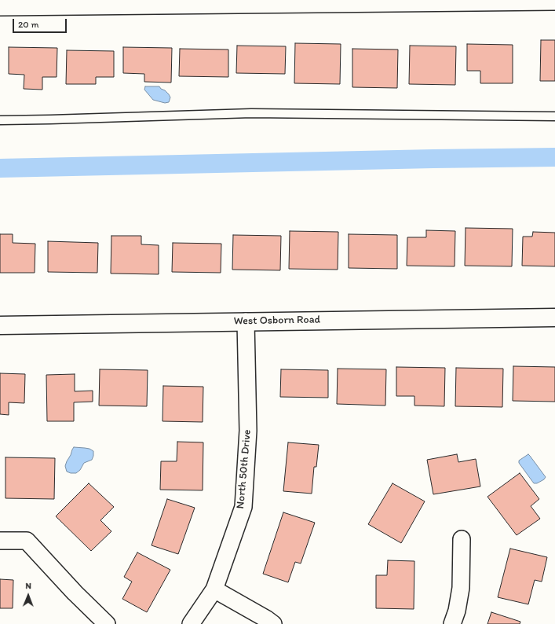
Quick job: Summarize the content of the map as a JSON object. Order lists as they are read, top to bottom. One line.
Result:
{"streets":{"street":["West Osborn Road","North 50th Drive"]},"crossings":[["West Osborn Road","North 50th Drive"]],"scale_bar":"20 m","north":"top"}
